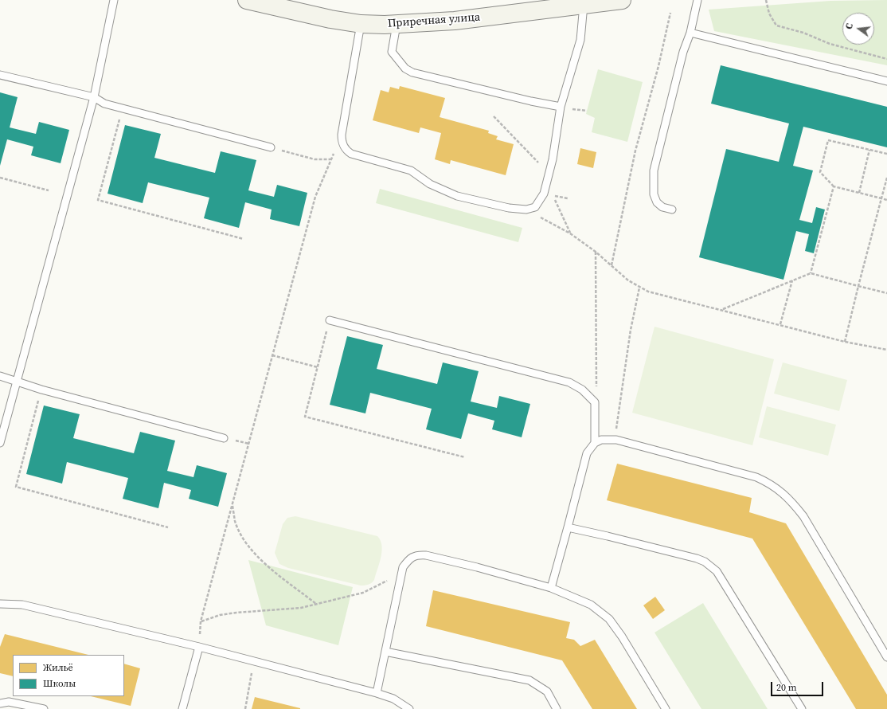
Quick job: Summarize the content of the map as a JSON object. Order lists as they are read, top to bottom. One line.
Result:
{"streets":{"street":["Приречная улица"]},"legend":["Жильё","Школы"],"scale_bar":"20 m","north":"left"}
